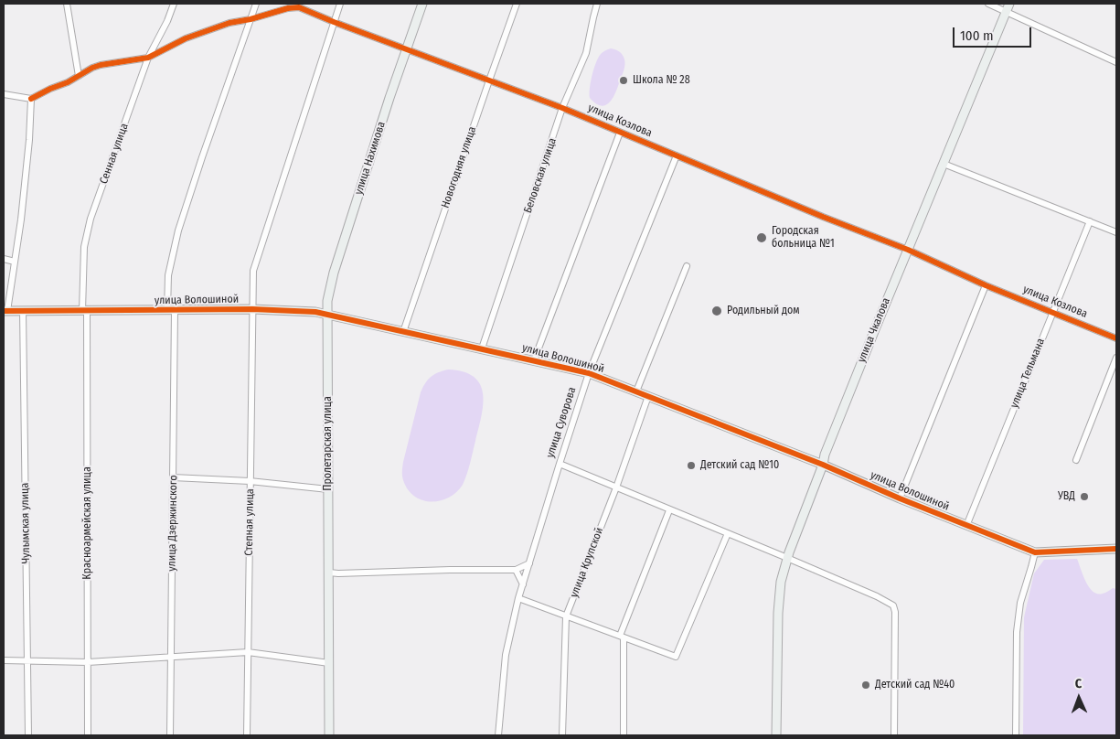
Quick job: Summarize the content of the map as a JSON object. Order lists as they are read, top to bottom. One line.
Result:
{"streets":{"street":["улица Козлова","Сенная улица","улица Нахимова","Новогодняя улица","Беловская улица","улица Волошиной","улица Чкалова","улица Тельмана","улица Суворова","Пролетарская улица","Степная улица","Чулымская улица","Красноармейская улица","улица Дзержинского","улица Крупской"]},"crossings":[["улица Козлова","Сенная улица"],["улица Козлова","улица Нахимова"],["улица Козлова","Новогодняя улица"],["улица Козлова","Беловская улица"],["улица Козлова","улица Чкалова"],["улица Козлова","улица Тельмана"],["улица Козлова","улица Суворова"],["улица Козлова","Степная улица"],["улица Козлова","улица Дзержинского"],["Сенная улица","улица Волошиной"],["Сенная улица","Красноармейская улица"],["улица Нахимова","улица Волошиной"],["улица Нахимова","Пролетарская улица"],["Новогодняя улица","улица Волошиной"],["Беловская улица","улица Волошиной"],["улица Волошиной","улица Чкалова"],["улица Волошиной","улица Тельмана"],["улица Волошиной","улица Суворова"],["улица Волошиной","Пролетарская улица"],["улица Волошиной","Степная улица"],["улица Волошиной","Чулымская улица"],["улица Волошиной","Красноармейская улица"],["улица Волошиной","улица Дзержинского"],["улица Волошиной","улица Крупской"]],"places":["Школа № 28","Городская больница №1","Родильный дом","Детский сад №10","УВД","Детский сад №40"],"scale_bar":"100 m","north":"top"}
